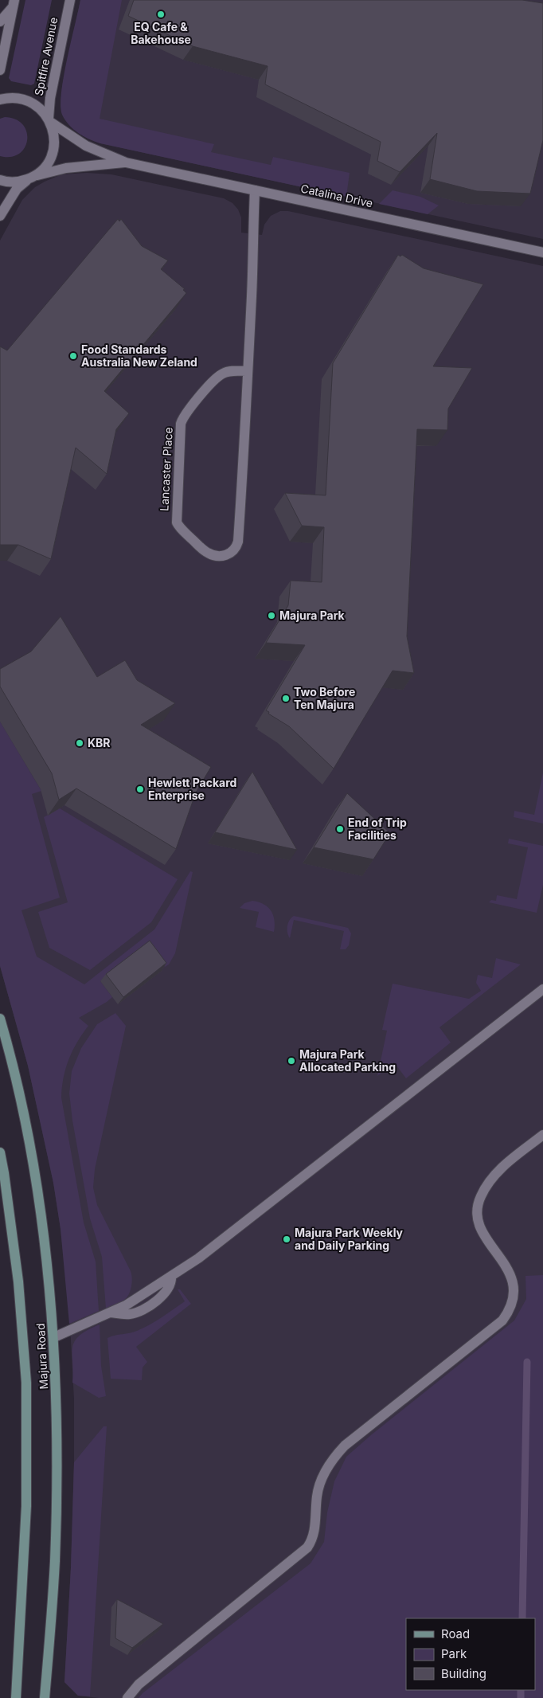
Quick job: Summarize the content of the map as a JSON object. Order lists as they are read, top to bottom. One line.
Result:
{"streets":{"main road":["Majura Road"],"street":["Spitfire Avenue","Catalina Drive","Lancaster Place"]},"crossings":[["Spitfire Avenue","Catalina Drive"],["Catalina Drive","Lancaster Place"]],"places":["EQ Cafe & Bakehouse","Food Standards Australia New Zeland","Majura Park","Two Before Ten Majura","KBR","Hewlett Packard Enterprise","End of Trip Facilities","Majura Park Allocated Parking","Majura Park Weekly and Daily Parking"],"legend":["Road","Park","Building"]}
